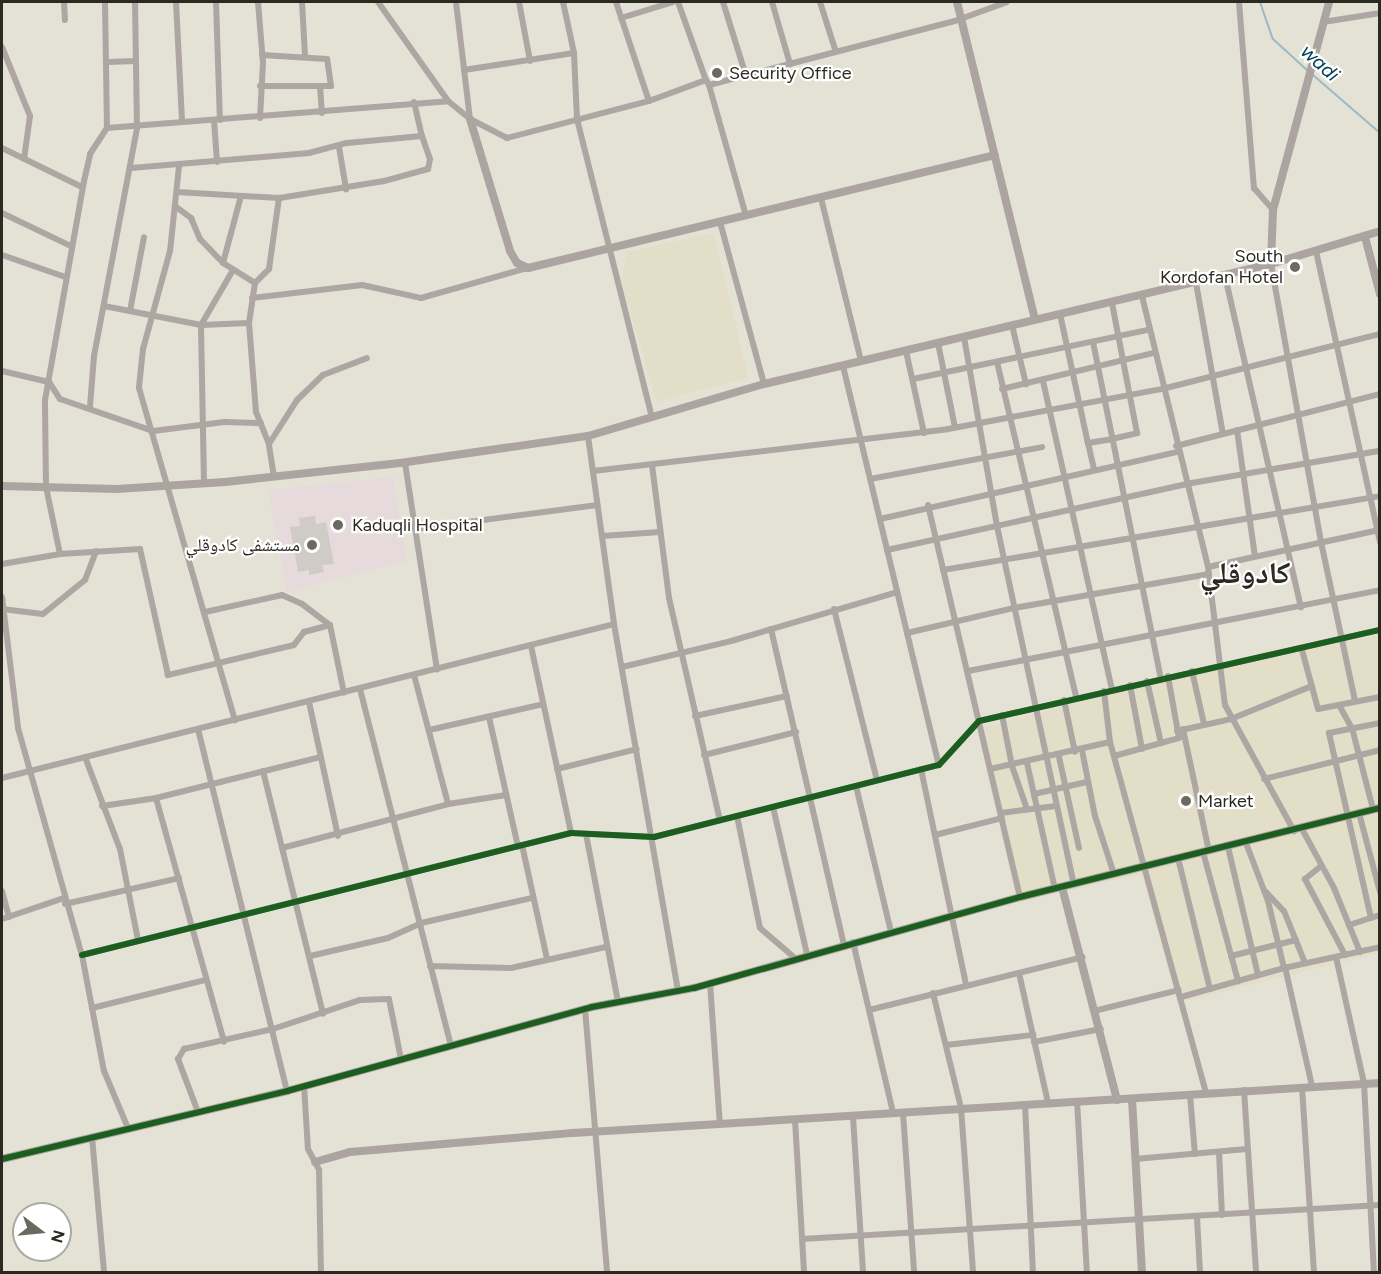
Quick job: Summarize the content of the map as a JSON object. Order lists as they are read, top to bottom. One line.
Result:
{"districts":["كادوقلي"],"water":["wadi"],"places":["Security Office","South Kordofan Hotel","Kaduqli Hospital","مستشفى كادوقلي","Market"],"north":"right"}
